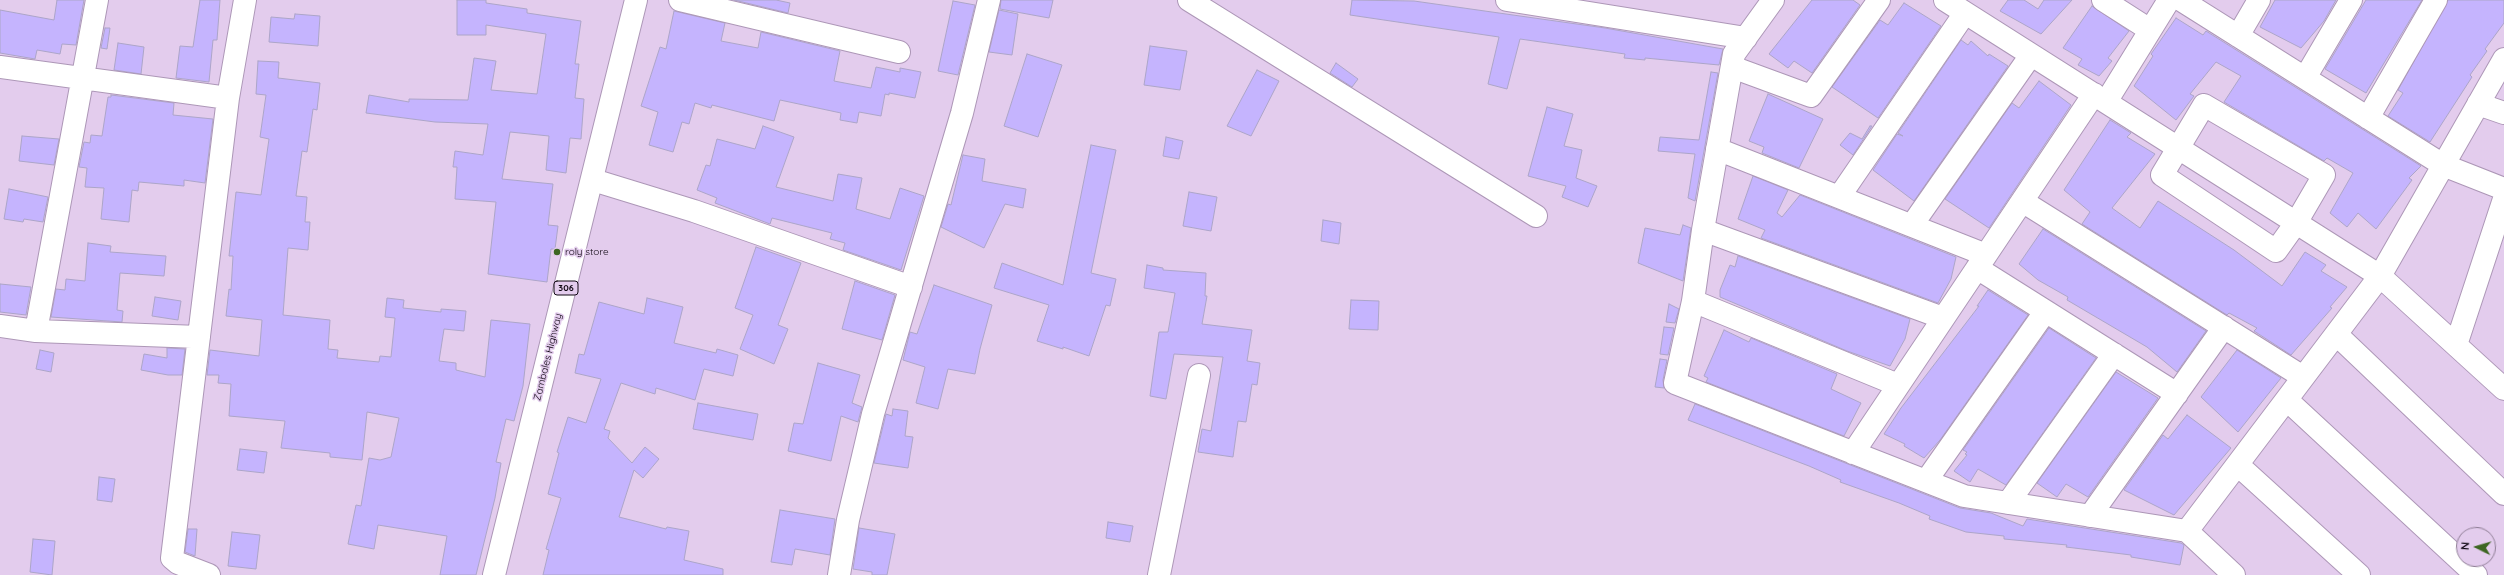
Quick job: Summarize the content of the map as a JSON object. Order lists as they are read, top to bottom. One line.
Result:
{"streets":{"street":["306","Zambales Highway"]},"places":["roly store"],"north":"left"}
